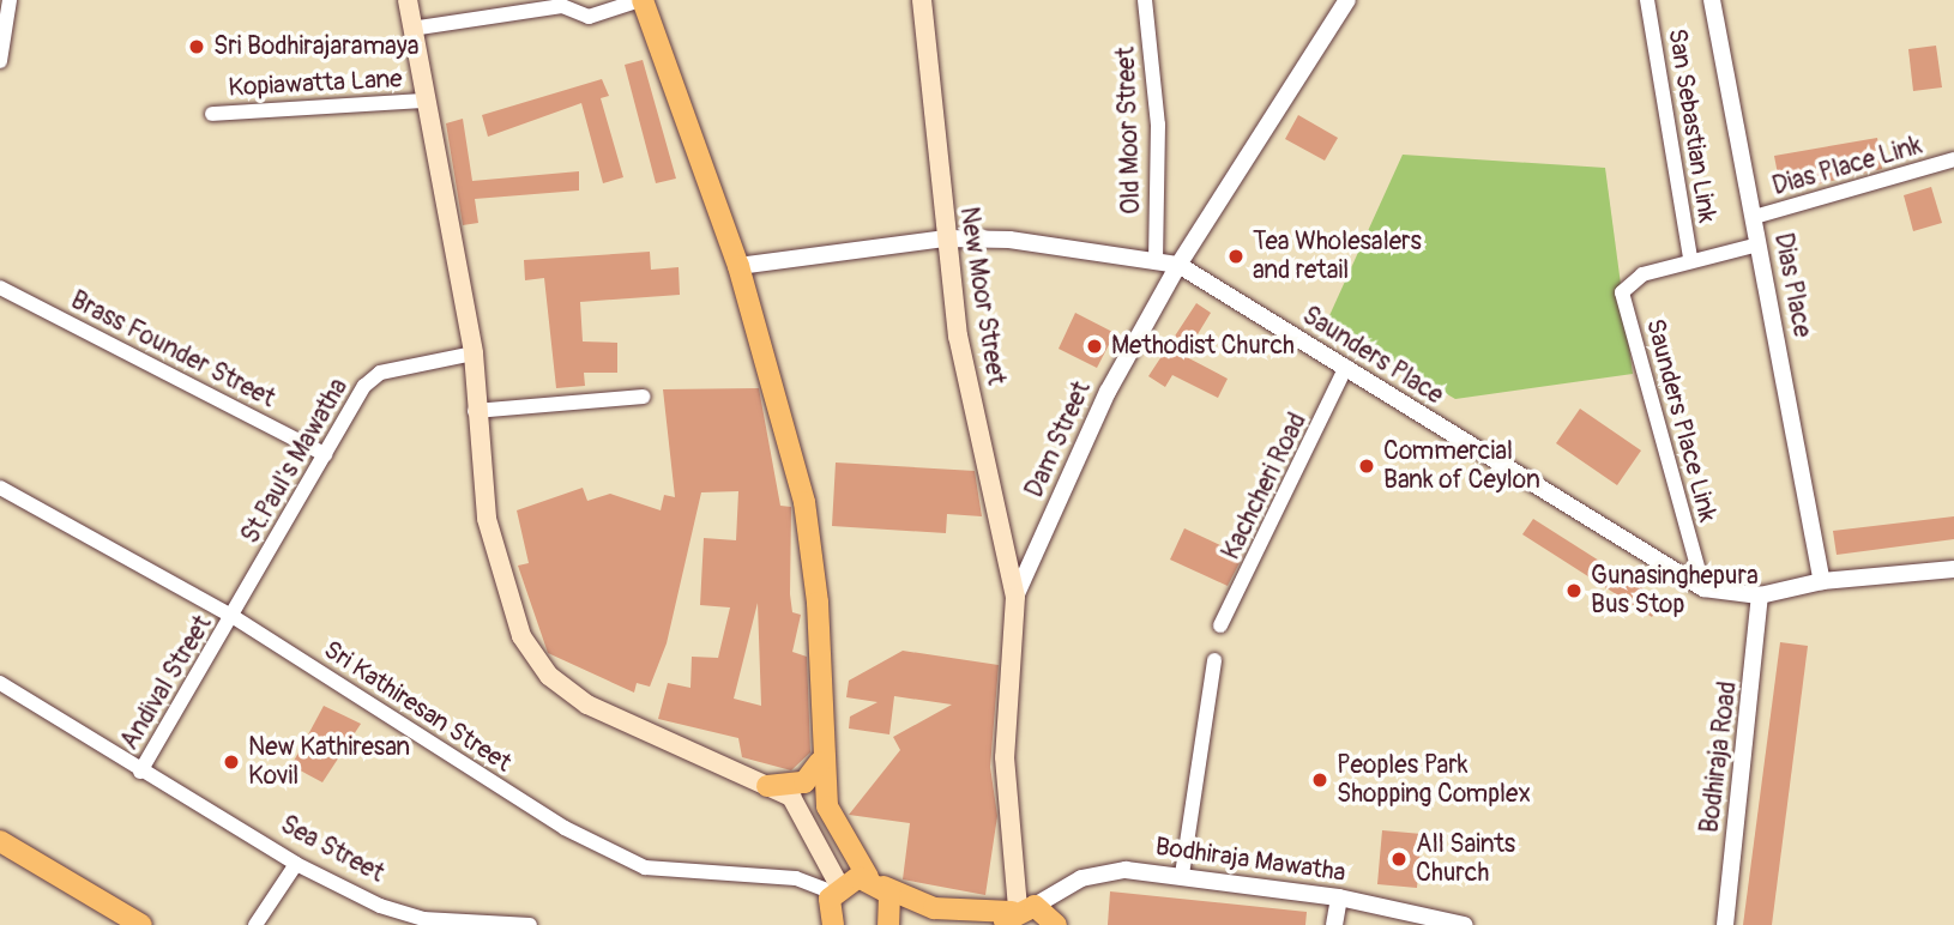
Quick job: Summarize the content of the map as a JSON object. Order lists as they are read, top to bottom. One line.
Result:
{"streets":{"main road":["New Moor Street","Dam Street"],"street":["Kopiawatta Lane","San Sebastian Link","Old Moor Street","Dias Place Link","Dias Place","Brass Founder Street","Saunders Place","Saunders Place Link","St.Paul's Mawatha","Kachcheri Road","Andival Street","Sri Kathiresan Street","Bodhiraja Road","Sea Street","Bodhiraja Mawatha"]},"crossings":[["San Sebastian Link","Saunders Place Link"],["Old Moor Street","Saunders Place"],["Dias Place Link","Dias Place"],["Dias Place","Saunders Place"],["New Moor Street","Saunders Place"],["New Moor Street","Dam Street"],["Brass Founder Street","St.Paul's Mawatha"],["Saunders Place","Saunders Place Link"],["Saunders Place","Dam Street"],["Saunders Place","Kachcheri Road"],["Saunders Place","Bodhiraja Road"],["Dam Street","Bodhiraja Mawatha"],["St.Paul's Mawatha","Andival Street"],["St.Paul's Mawatha","Sri Kathiresan Street"],["Andival Street","Sri Kathiresan Street"],["Andival Street","Sea Street"]],"places":["Sri Bodhirajaramaya","Tea Wholesalers and retail","Methodist Church","Commercial Bank of Ceylon","Gunasinghepura Bus Stop","New Kathiresan Kovil","Peoples Park Shopping Complex","All Saints Church"]}
